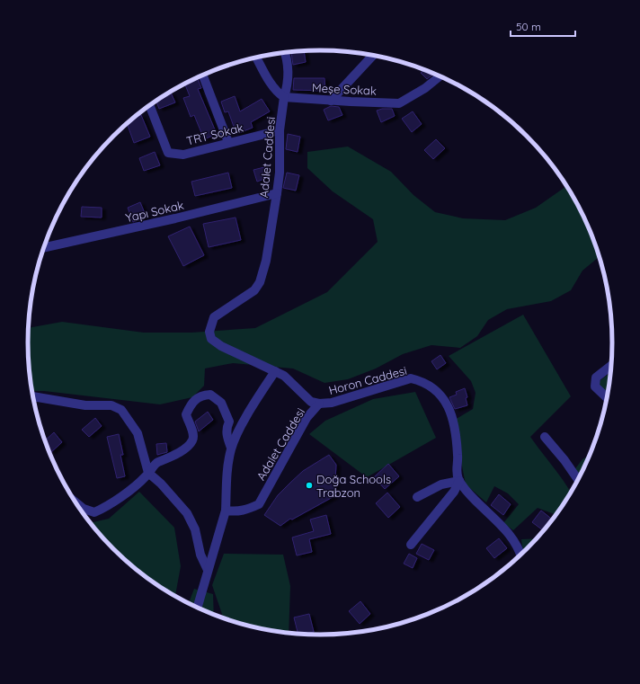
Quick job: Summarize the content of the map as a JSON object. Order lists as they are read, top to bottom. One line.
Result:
{"streets":{"street":["Meşe Sokak","TRT Sokak","Adalet Caddesi","Yapı Sokak","Horon Caddesi"]},"crossings":[["Meşe Sokak","Adalet Caddesi"],["TRT Sokak","Adalet Caddesi"],["Adalet Caddesi","Yapı Sokak"],["Adalet Caddesi","Horon Caddesi"]],"places":["Doğa Schools Trabzon"],"scale_bar":"50 m"}
